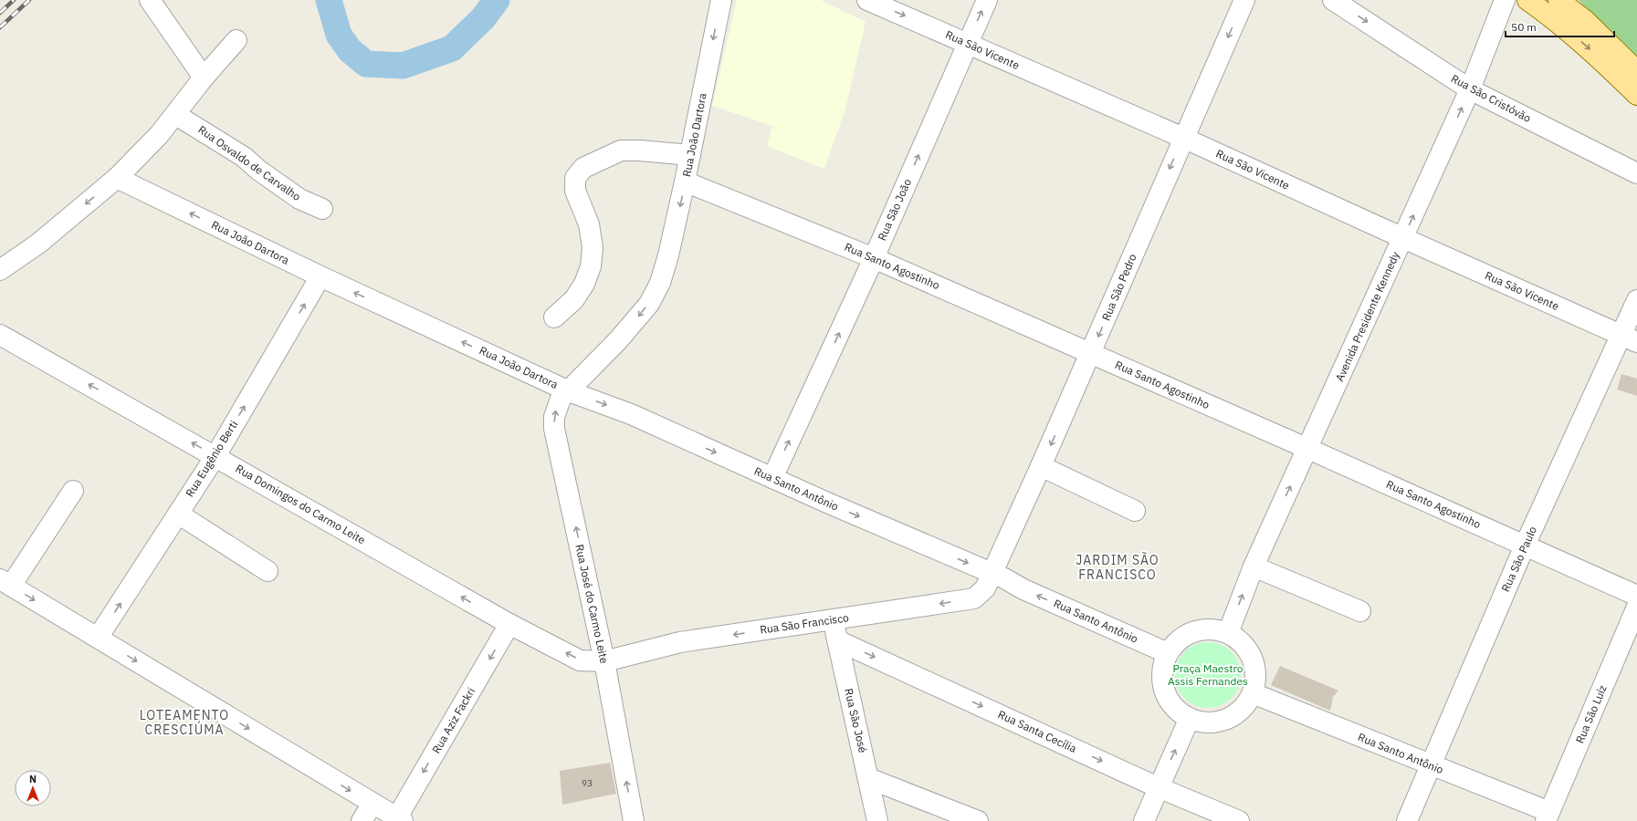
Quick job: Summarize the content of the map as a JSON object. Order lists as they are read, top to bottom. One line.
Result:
{"streets":{"street":["Rua São Vicente","Rua São Cristóvão","Rua João Dartora","Rua Osvaldo de Carvalho","Rua São João","Rua Santo Agostinho","Rua São Pedro","Avenida Presidente Kennedy","Rua Eugênio Berti","Rua Santo Antônio","Rua Domingos do Carmo Leite","Rua São Paulo","Rua José do Carmo Leite","Rua São Francisco","Rua São Luíz","Rua Aziz Fackri","Rua São José","Rua Santa Cecília"]},"crossings":[["Rua São Vicente","Rua São João"],["Rua São Vicente","Rua São Pedro"],["Rua São Vicente","Avenida Presidente Kennedy"],["Rua São Vicente","Rua São Paulo"],["Rua São Cristóvão","Avenida Presidente Kennedy"],["Rua João Dartora","Rua Santo Agostinho"],["Rua João Dartora","Rua Eugênio Berti"],["Rua João Dartora","Rua Santo Antônio"],["Rua João Dartora","Rua José do Carmo Leite"],["Rua São João","Rua Santo Agostinho"],["Rua São João","Rua Santo Antônio"],["Rua Santo Agostinho","Rua São Pedro"],["Rua Santo Agostinho","Avenida Presidente Kennedy"],["Rua Santo Agostinho","Rua São Paulo"],["Rua São Pedro","Rua Santo Antônio"],["Avenida Presidente Kennedy","Rua Santo Antônio"],["Rua Eugênio Berti","Rua Domingos do Carmo Leite"],["Rua Santo Antônio","Rua São Paulo"],["Rua Santo Antônio","Rua José do Carmo Leite"],["Rua Santo Antônio","Rua São Luíz"],["Rua Domingos do Carmo Leite","Rua José do Carmo Leite"],["Rua Domingos do Carmo Leite","Rua São Francisco"],["Rua Domingos do Carmo Leite","Rua Aziz Fackri"],["Rua José do Carmo Leite","Rua São Francisco"],["Rua São Francisco","Rua São José"],["Rua São José","Rua Santa Cecília"]],"one_way":["Rua São Cristóvão","Rua São João","Rua São Pedro","Avenida Presidente Kennedy","Rua Domingos do Carmo Leite","Rua José do Carmo Leite","Rua São Francisco","Rua Aziz Fackri"],"districts":["JARDIM SÃO FRANCISCO","LOTEAMENTO CRESCIÚMA"],"parks":["Praça Maestro Assis Fernandes"],"house_numbers":["93"],"scale_bar":"50 m","north":"top"}
